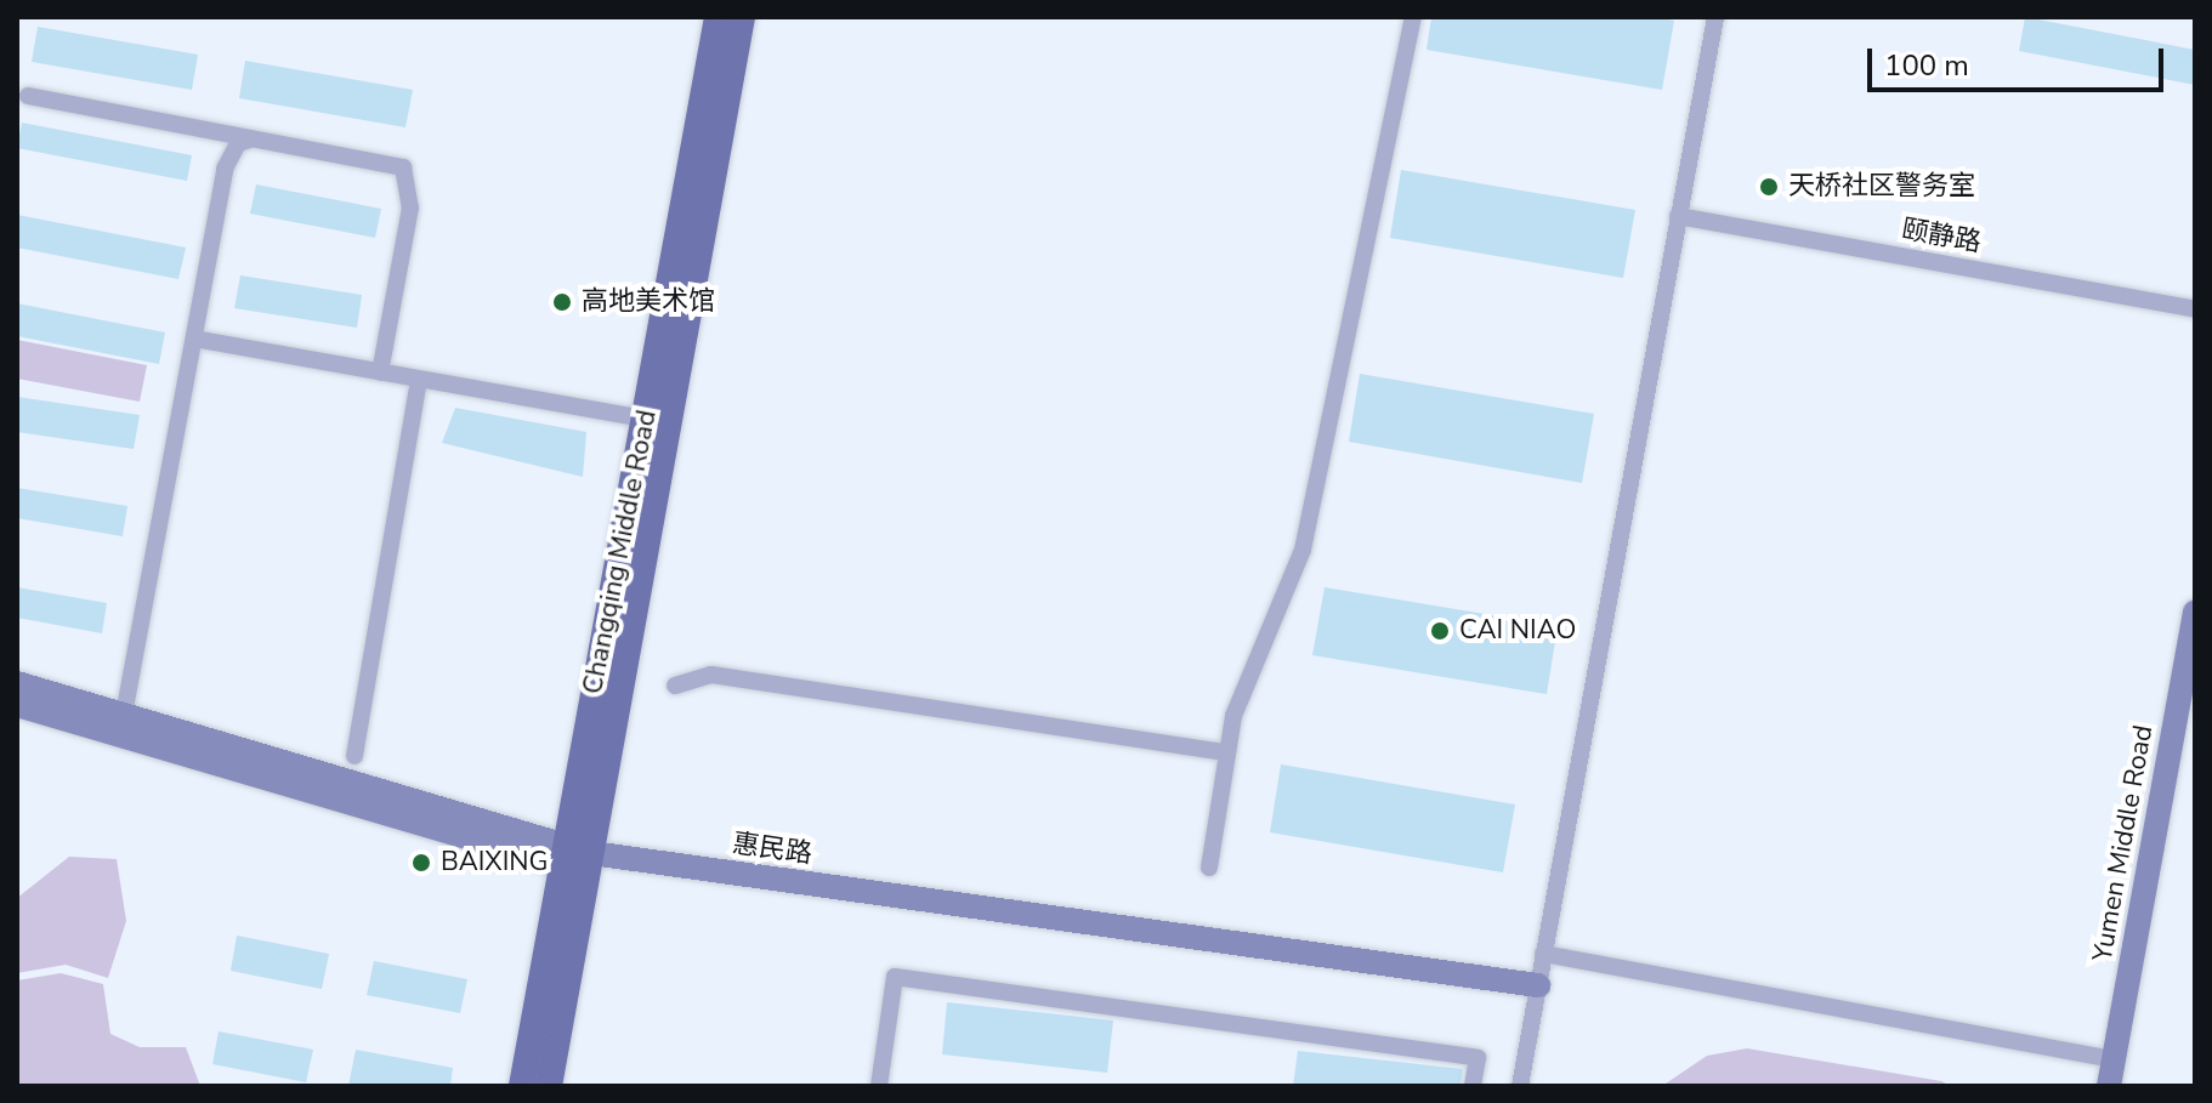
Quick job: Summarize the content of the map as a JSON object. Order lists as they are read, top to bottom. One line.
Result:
{"streets":{"main road":["Changqing Middle Road"],"street":["颐静路","Yumen Middle Road","惠民路"]},"crossings":[["Changqing Middle Road","惠民路"]],"places":["天桥社区警务室","高地美术馆","CAI NIAO","BAIXING"],"scale_bar":"100 m"}
